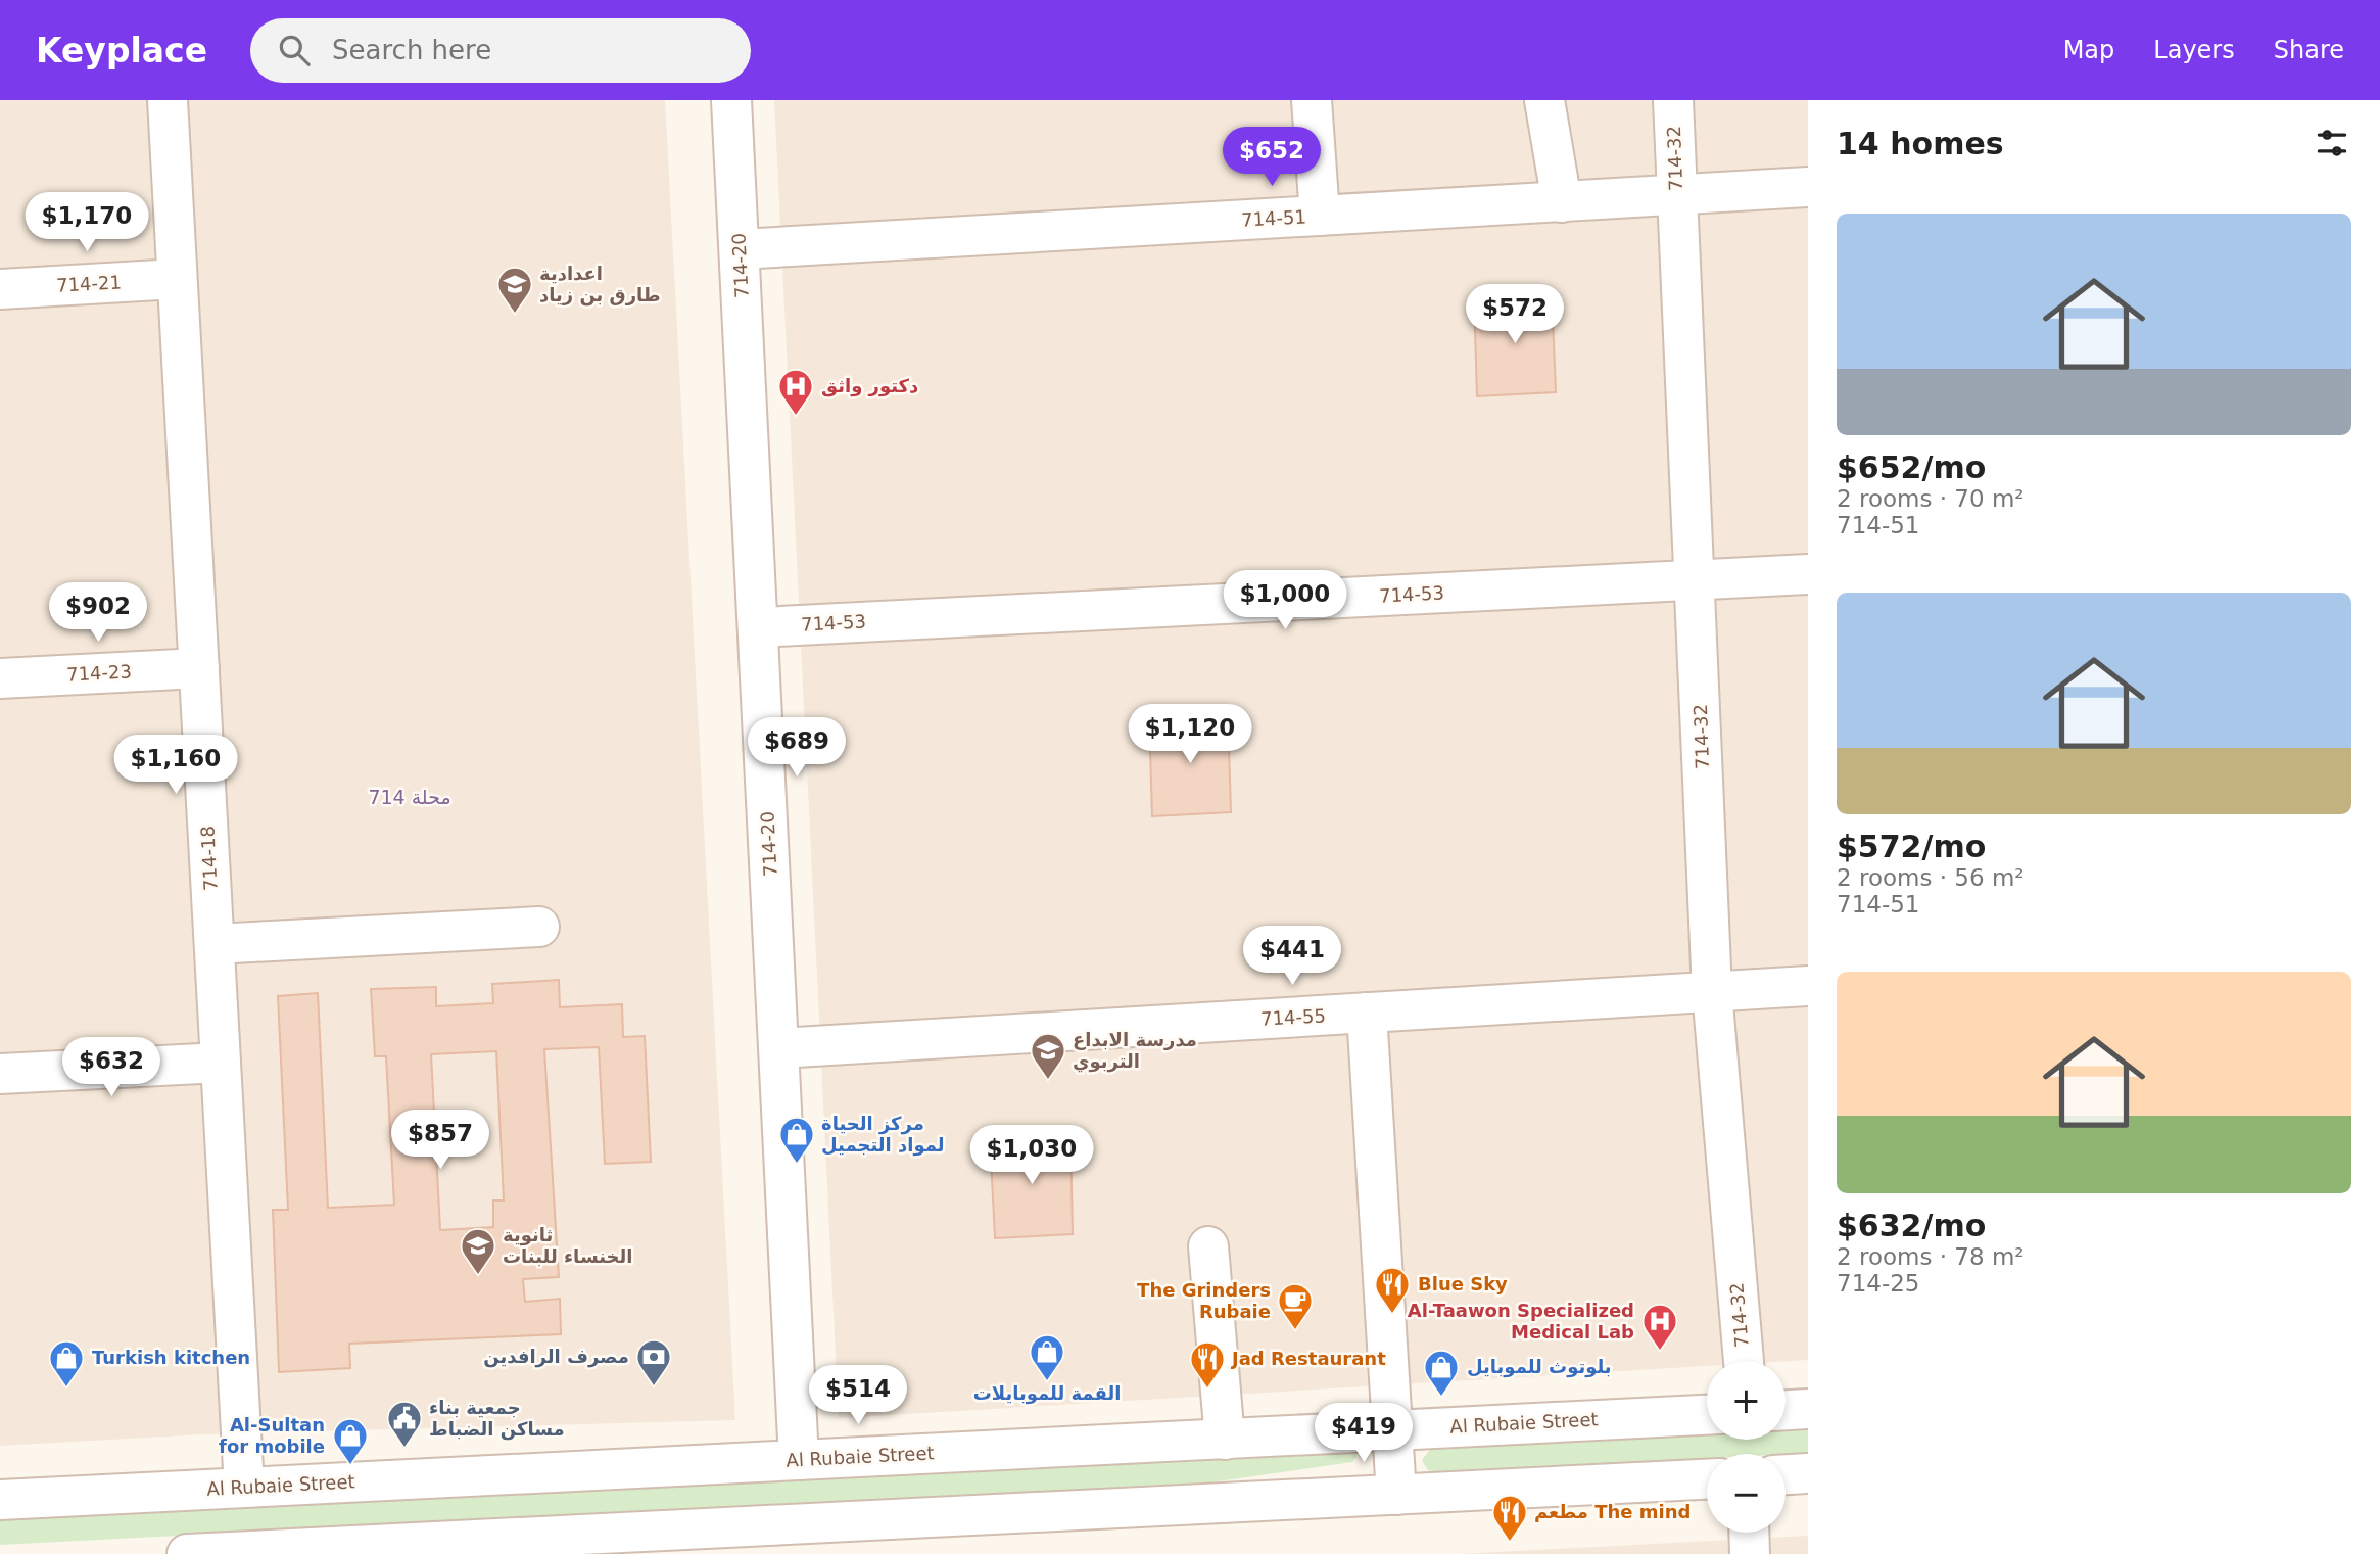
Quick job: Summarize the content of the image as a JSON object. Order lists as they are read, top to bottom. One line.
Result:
{"streets":{"street":["714-32","714-51","714-20","714-21","714-53","714-23","714-18","714-55","Al Rubaie Street"]},"crossings":[["714-32","714-51"],["714-32","714-53"],["714-32","714-55"],["714-51","714-20"],["714-20","714-53"],["714-20","714-55"],["714-20","Al Rubaie Street"],["714-21","714-18"],["714-23","714-18"],["714-18","Al Rubaie Street"]],"districts":["محلة 714"],"places":{"school or university":["اعدادية طارق بن زياد","مدرسة الابداع التربوي","ثانوية الخنساء للبنات"],"hospital":["دكتور واثق","Al-Taawon Specialized Medical Lab"],"shop":["مركز الحياة لمواد التجميل","القمة للموبايلات","Turkish kitchen","بلوتوث للموبايل","Al-Sultan for mobile"],"restaurant":["Blue Sky","Jad Restaurant","مطعم The mind"],"cafe":["The Grinders Rubaie"],"bank":["مصرف الرافدين"],"public building":["جمعية بناء مساكن الضباط"]},"page":{"header":"Keyplace","search":"Search here","nav":["Map","Layers","Share"],"heading":"14 homes","price":["$652","$1,170","$572","$1,000","$902","$1,120","$689","$1,160","$441","$632","$857","$1,030","$514","$419"],"list":[{"name":"$652/mo","note":"2 rooms · 70 m² · 714-51"},{"name":"$572/mo","note":"2 rooms · 56 m² · 714-51"},{"name":"$632/mo","note":"2 rooms · 78 m² · 714-25"}],"map_buttons":["+","−"]}}
